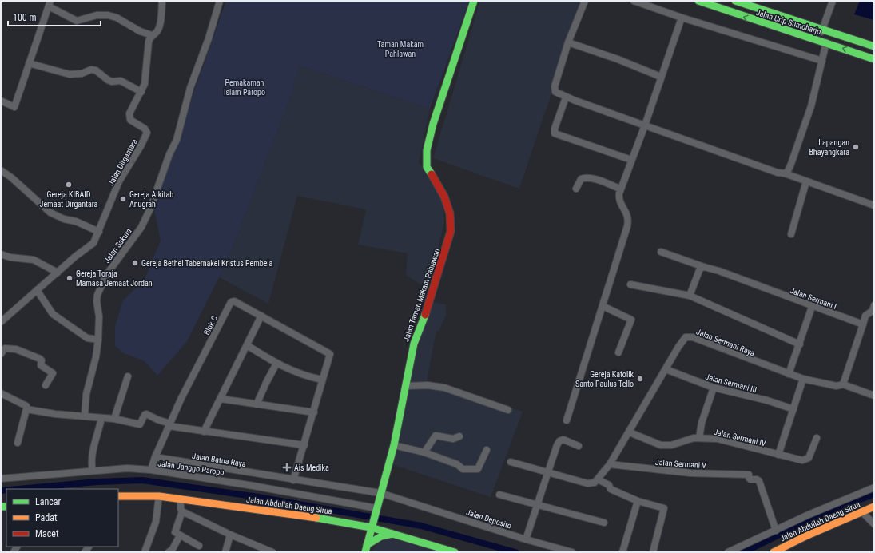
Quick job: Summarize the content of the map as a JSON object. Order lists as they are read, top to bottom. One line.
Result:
{"streets":{"main road":["Jalan Urip Sumoharjo","Jalan Taman Makam Pahlawan","Jalan Abdullah Daeng Sirua"],"street":["Jalan Dirgantara","Jalan Sakura","Jalan Sermani I","Blok C","Jalan Sermani Raya","Jalan Sermani III","Jalan Sermani IV","Jalan Batua Raya","Jalan Sermani V","Jalan Janggo Paropo","Jalan Deposito"]},"crossings":[["Jalan Taman Makam Pahlawan","Jalan Batua Raya"],["Jalan Taman Makam Pahlawan","Jalan Janggo Paropo"],["Jalan Taman Makam Pahlawan","Jalan Deposito"],["Blok C","Jalan Batua Raya"],["Jalan Sermani Raya","Jalan Sermani III"],["Jalan Sermani Raya","Jalan Sermani IV"],["Jalan Sermani Raya","Jalan Sermani V"],["Jalan Batua Raya","Jalan Deposito"]],"parks":["Taman Makam Pahlawan","Pemakaman Islam Paropo"],"places":{"other":["Lapangan Bhayangkara","Gereja KIBAID Jemaat Dirgantara","Gereja Alkitab Anugrah","Gereja Bethel Tabernakel Kristus Pembela","Gereja Toraja Mamasa Jemaat Jordan","Gereja Katolik Santo Paulus Tello"],"health":["Ais Medika"]},"legend":["Lancar","Padat","Macet"],"scale_bar":"100 m"}
